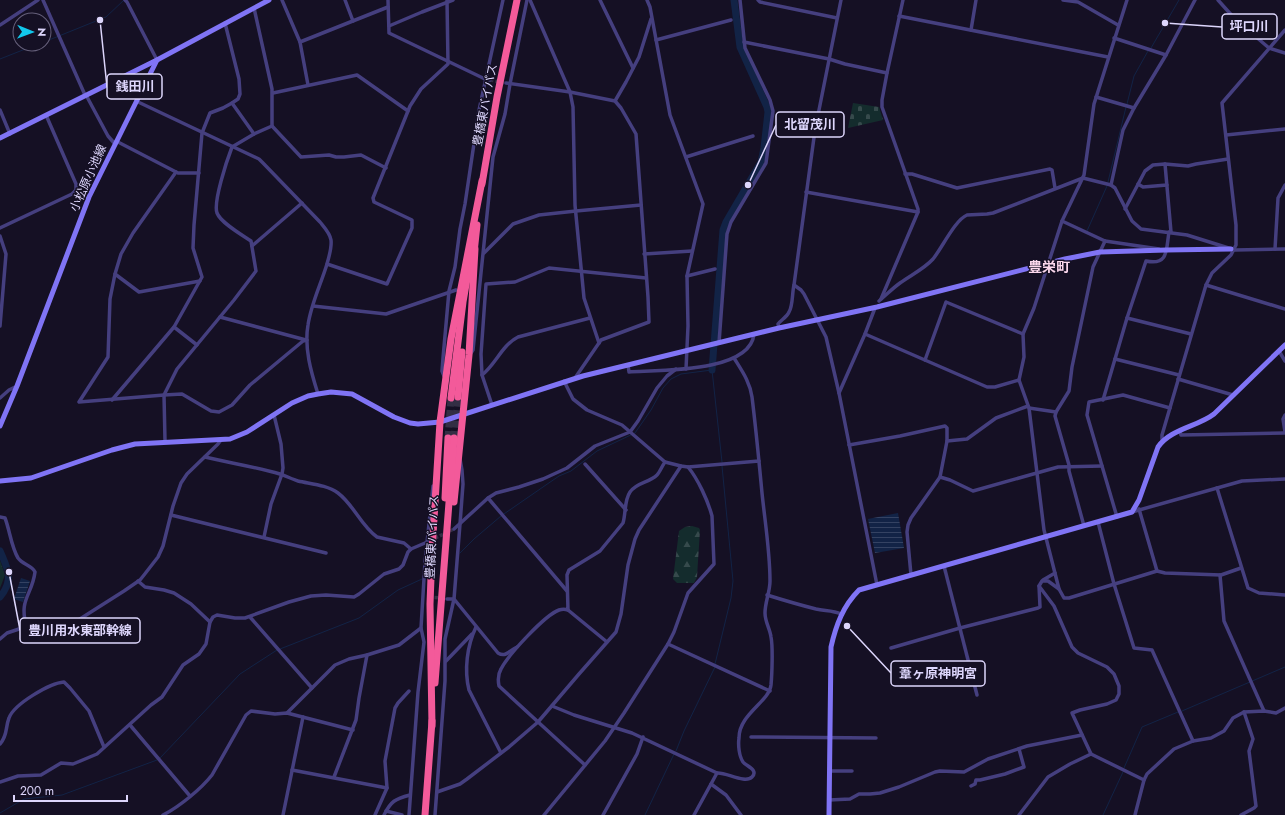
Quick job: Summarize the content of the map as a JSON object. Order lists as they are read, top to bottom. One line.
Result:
{"streets":{"highway":["豊橋東バイパス"],"street":["小松原小池線"]},"districts":["豊栄町"],"places":["銭田川","坪口川","北留茂川","豊川用水東部幹線","葦ヶ原神明宮"],"scale_bar":"200 m","north":"right"}
